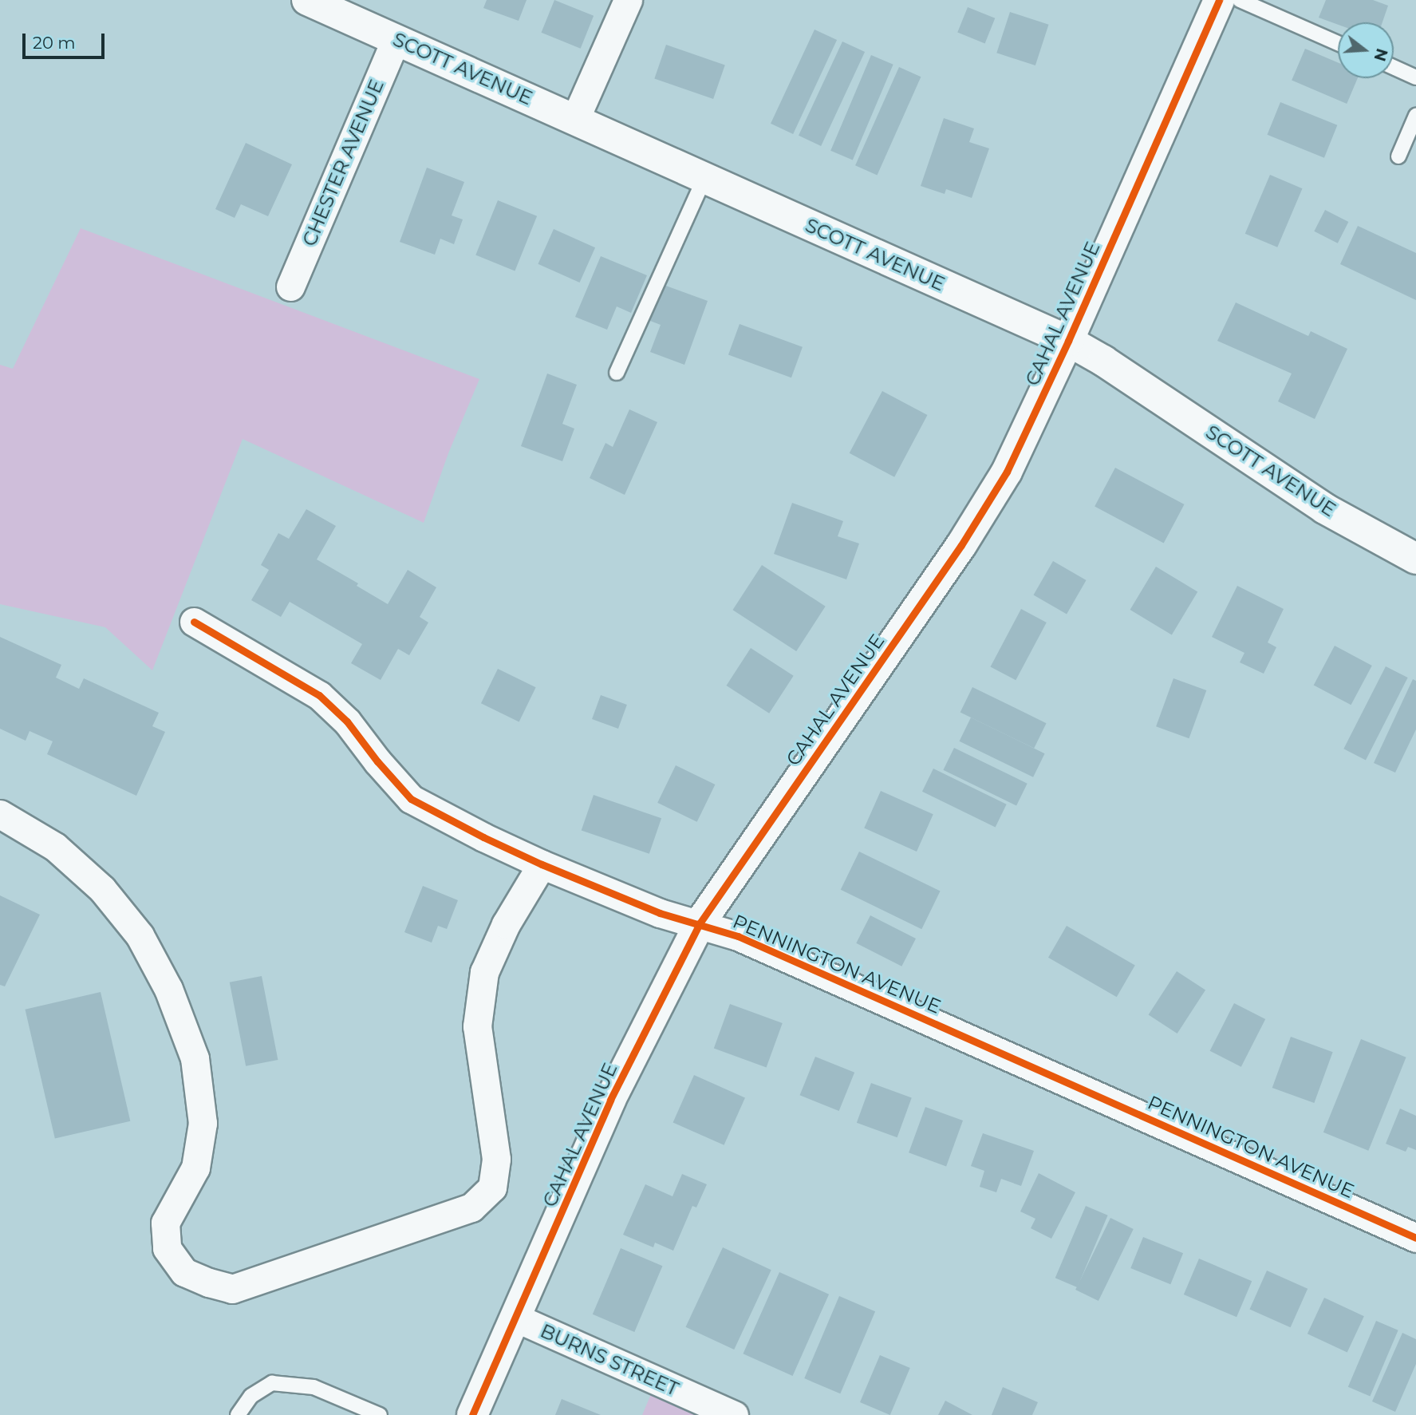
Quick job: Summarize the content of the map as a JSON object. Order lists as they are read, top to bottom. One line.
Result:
{"streets":{"street":["SCOTT AVENUE","CHESTER AVENUE","CAHAL AVENUE","PENNINGTON AVENUE","BURNS STREET"]},"crossings":[["SCOTT AVENUE","CHESTER AVENUE"],["SCOTT AVENUE","CAHAL AVENUE"],["CAHAL AVENUE","PENNINGTON AVENUE"],["CAHAL AVENUE","BURNS STREET"]],"scale_bar":"20 m","north":"right"}
